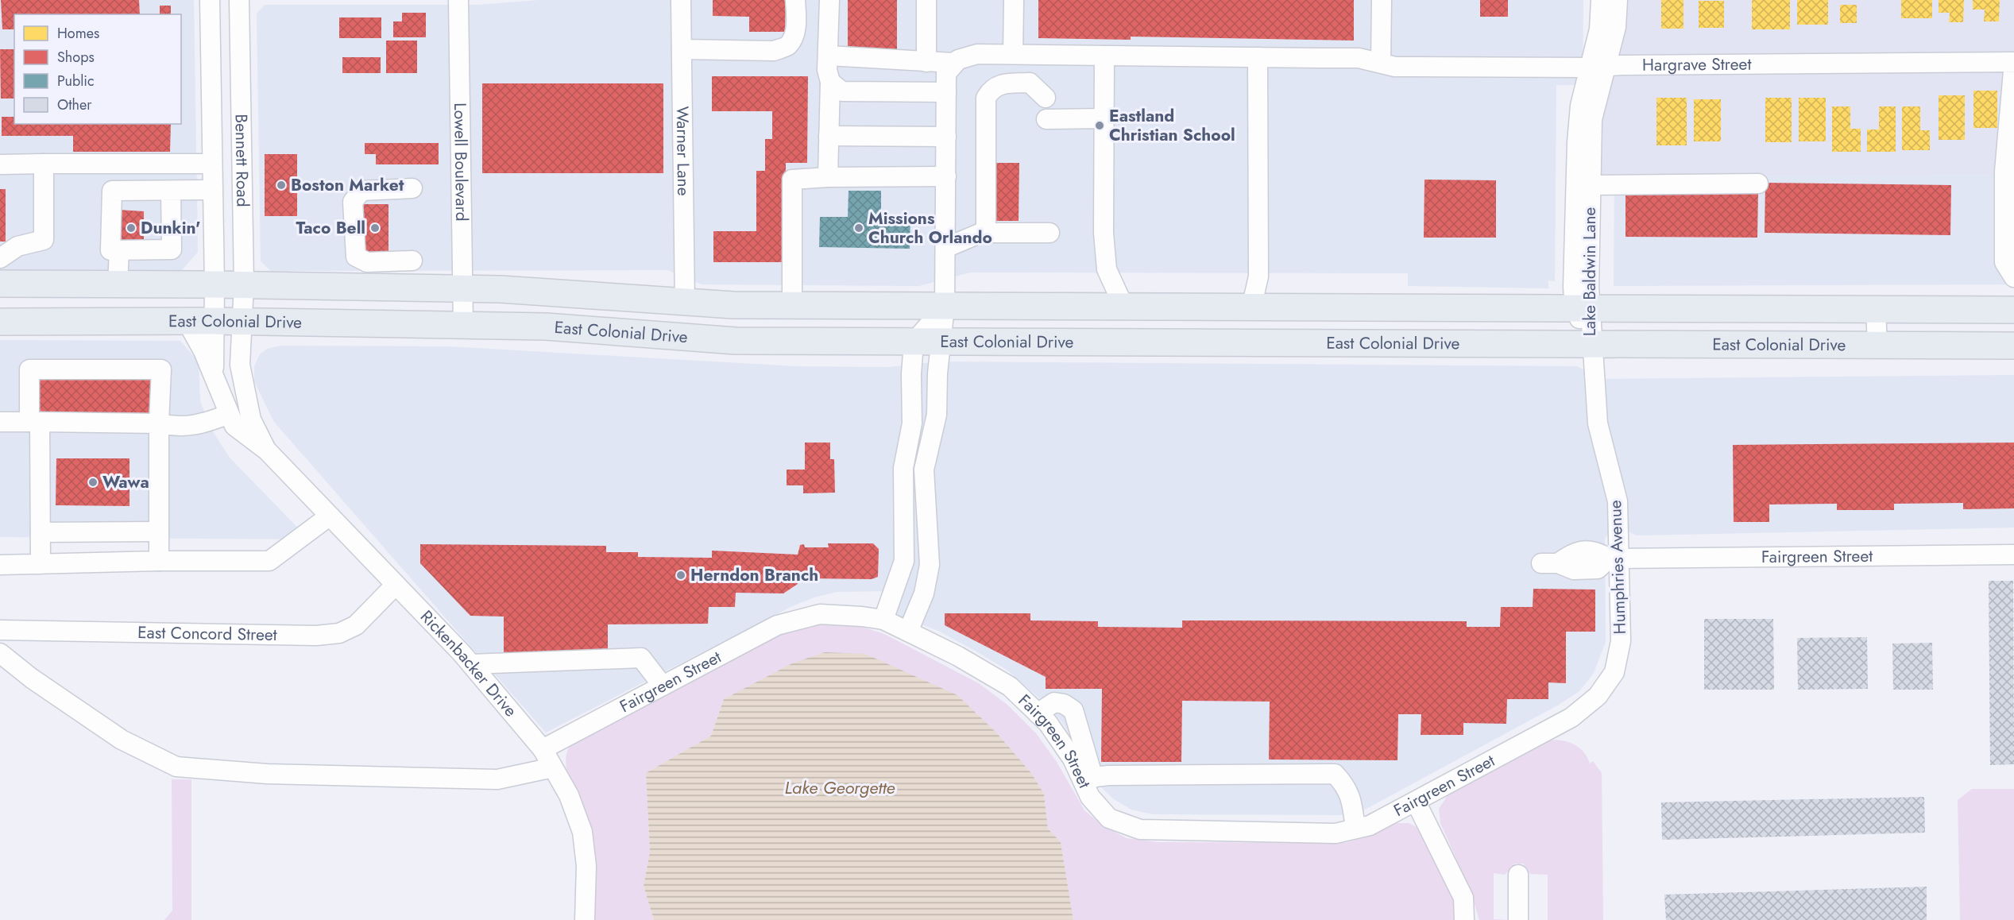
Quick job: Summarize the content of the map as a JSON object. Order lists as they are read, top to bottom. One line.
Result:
{"streets":{"highway":["East Colonial Drive"],"street":["Hargrave Street","Warner Lane","Bennett Road","Lowell Boulevard","Lake Baldwin Lane","Fairgreen Street","Humphries Avenue","East Concord Street","Rickenbacker Drive"]},"crossings":[["Hargrave Street","Lake Baldwin Lane"],["Warner Lane","East Colonial Drive"],["Bennett Road","East Colonial Drive"],["Bennett Road","Rickenbacker Drive"],["Lowell Boulevard","East Colonial Drive"],["Lake Baldwin Lane","East Colonial Drive"],["Lake Baldwin Lane","Humphries Avenue"],["East Colonial Drive","Humphries Avenue"],["East Colonial Drive","Rickenbacker Drive"],["Fairgreen Street","Humphries Avenue"],["Fairgreen Street","Rickenbacker Drive"],["East Concord Street","Rickenbacker Drive"]],"water":["Lake Georgette"],"places":["Eastland Christian School","Boston Market","Dunkin'","Taco Bell","Missions Church Orlando","Wawa","Herndon Branch"],"legend":["Homes","Shops","Public","Other"]}
